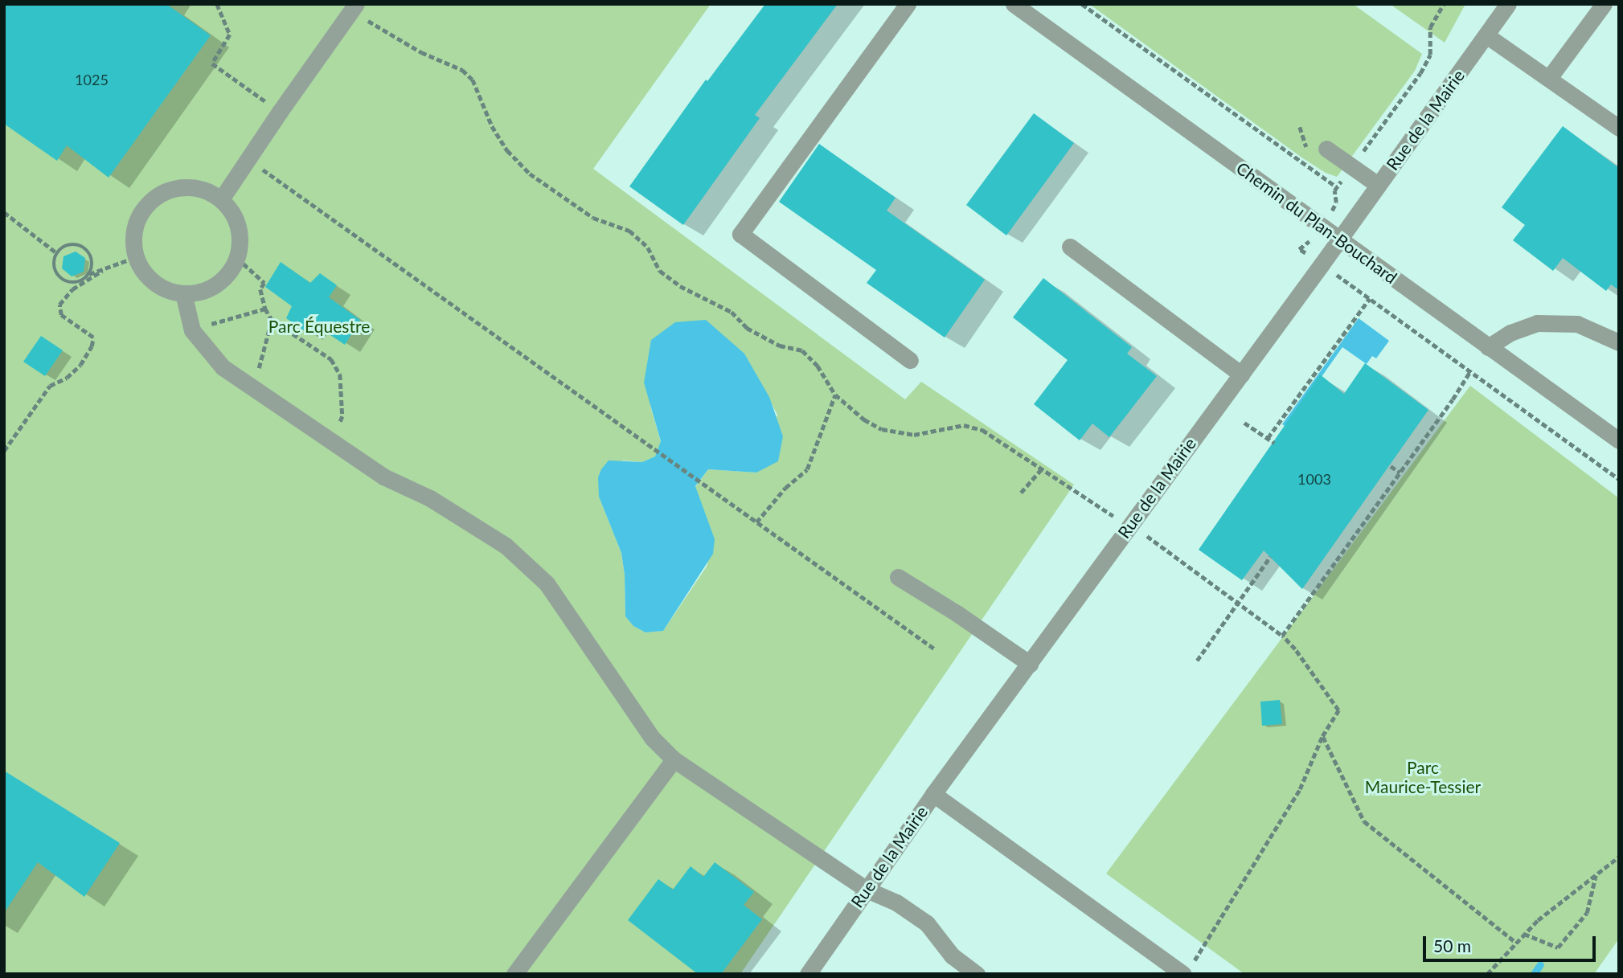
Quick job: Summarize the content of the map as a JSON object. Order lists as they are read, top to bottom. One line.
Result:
{"streets":{"street":["Rue de la Mairie","Chemin du Plan-Bouchard"]},"crossings":[["Rue de la Mairie","Chemin du Plan-Bouchard"]],"parks":["Parc Équestre","Parc Maurice-Tessier"],"house_numbers":["1025","1003"],"scale_bar":"50 m"}
